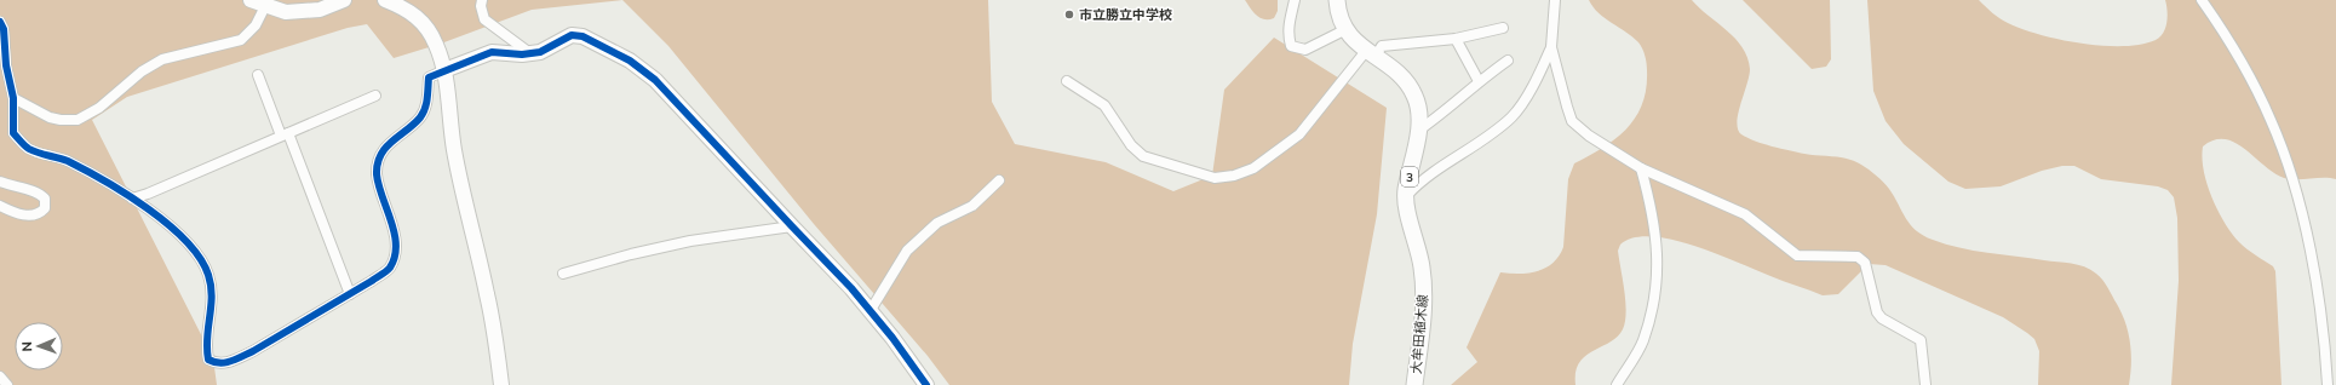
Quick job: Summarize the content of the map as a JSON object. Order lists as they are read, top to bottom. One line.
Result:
{"streets":{"main road":["3","大牟田植木線"]},"places":["市立勝立中学校"],"north":"left"}
